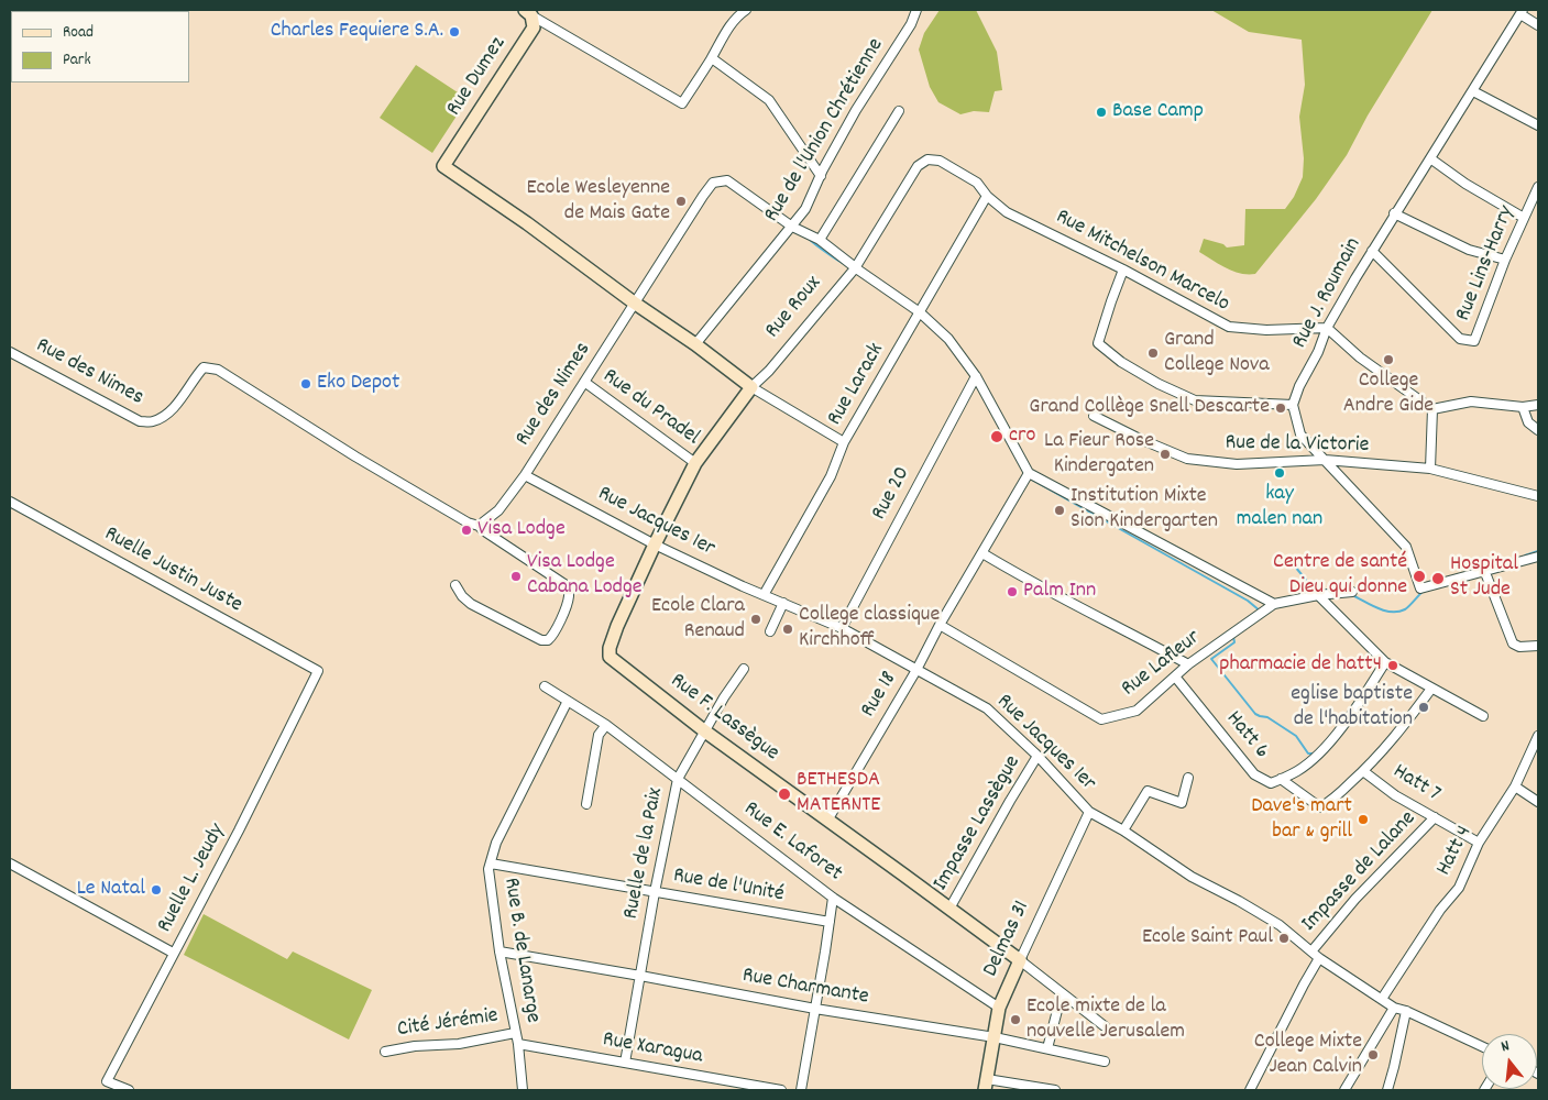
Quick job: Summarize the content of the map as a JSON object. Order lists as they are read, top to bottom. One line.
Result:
{"streets":{"street":["Rue Dumez","Rue de l'Union Chrétienne","Rue Mitchelson Marcelo","Rue Lins-Harry","Rue J. Roumain","Rue Roux","Rue des Nimes","Rue Larack","Rue du Pradel","Rue de la Victorie","Rue 20","Rue Jacques 1er","Ruelle Justin Juste","Rue Lafleur","Rue 18","Rue F. Lassègue","Hatt 6","Hatt 7","Impasse Lassègue","Rue E. Laforet","Hatt 4","Ruelle de la Paix","Impasse de Lalane","Ruelle L. Jeudy","Rue de l'Unité","Delmas 31","Rue B. de Lanarge","Rue Charmante","Cité Jérémie","Rue Xaragua"]},"crossings":[["Rue Dumez","Rue des Nimes"],["Rue de l'Union Chrétienne","Rue des Nimes"],["Rue Mitchelson Marcelo","Rue J. Roumain"],["Rue Mitchelson Marcelo","Rue Roux"],["Rue Mitchelson Marcelo","Rue Larack"],["Rue Lins-Harry","Rue J. Roumain"],["Rue Roux","Rue des Nimes"],["Rue Roux","Rue Larack"],["Rue Roux","Rue du Pradel"],["Rue Roux","Rue Jacques 1er"],["Rue Roux","Rue F. Lassègue"],["Rue des Nimes","Rue Larack"],["Rue des Nimes","Rue du Pradel"],["Rue des Nimes","Rue 20"],["Rue des Nimes","Rue Jacques 1er"],["Rue des Nimes","Rue 18"],["Rue Larack","Rue Jacques 1er"],["Rue 20","Rue Jacques 1er"],["Rue Jacques 1er","Rue 18"],["Rue Jacques 1er","Rue F. Lassègue"],["Rue Jacques 1er","Impasse Lassègue"],["Rue Jacques 1er","Hatt 4"],["Rue Jacques 1er","Impasse de Lalane"],["Rue Jacques 1er","Delmas 31"],["Ruelle Justin Juste","Ruelle L. Jeudy"],["Rue Lafleur","Rue 18"],["Rue Lafleur","Hatt 6"],["Rue 18","Rue F. Lassègue"],["Rue F. Lassègue","Impasse Lassègue"],["Rue F. Lassègue","Ruelle de la Paix"],["Rue F. Lassègue","Delmas 31"],["Hatt 7","Hatt 4"],["Hatt 7","Impasse de Lalane"],["Rue E. Laforet","Ruelle de la Paix"],["Rue E. Laforet","Delmas 31"],["Rue E. Laforet","Rue B. de Lanarge"],["Ruelle de la Paix","Rue de l'Unité"],["Ruelle de la Paix","Rue Charmante"],["Ruelle de la Paix","Rue Xaragua"],["Rue de l'Unité","Rue B. de Lanarge"],["Delmas 31","Rue Charmante"],["Rue B. de Lanarge","Rue Charmante"],["Rue B. de Lanarge","Cité Jérémie"],["Rue B. de Lanarge","Rue Xaragua"]],"places":["Charles Fequiere S.A.","Base Camp","Ecole Wesleyenne de Mais Gate","Grand College Nova","College Andre Gide","Eko Depot","Grand Collège Snell Descarte","cro","La Fieur Rose Kindergaten","kay malen nan","Institution Mixte Sion Kindergarten","Visa Lodge","Visa Lodge Cabana Lodge","Centre de santé Dieu qui donne","Hospital St Jude","Palm Inn","Ecole Clara Renaud","College classique Kirchhoff","pharmacie de hatt4","eglise baptiste de l'habitation","BETHESDA MATERNTE","Dave's mart bar & grill","Le Natal","Ecole Saint Paul","Ecole mixte de la nouvelle Jerusalem","College Mixte Jean Calvin"],"legend":["Road","Park"],"north":"top"}
